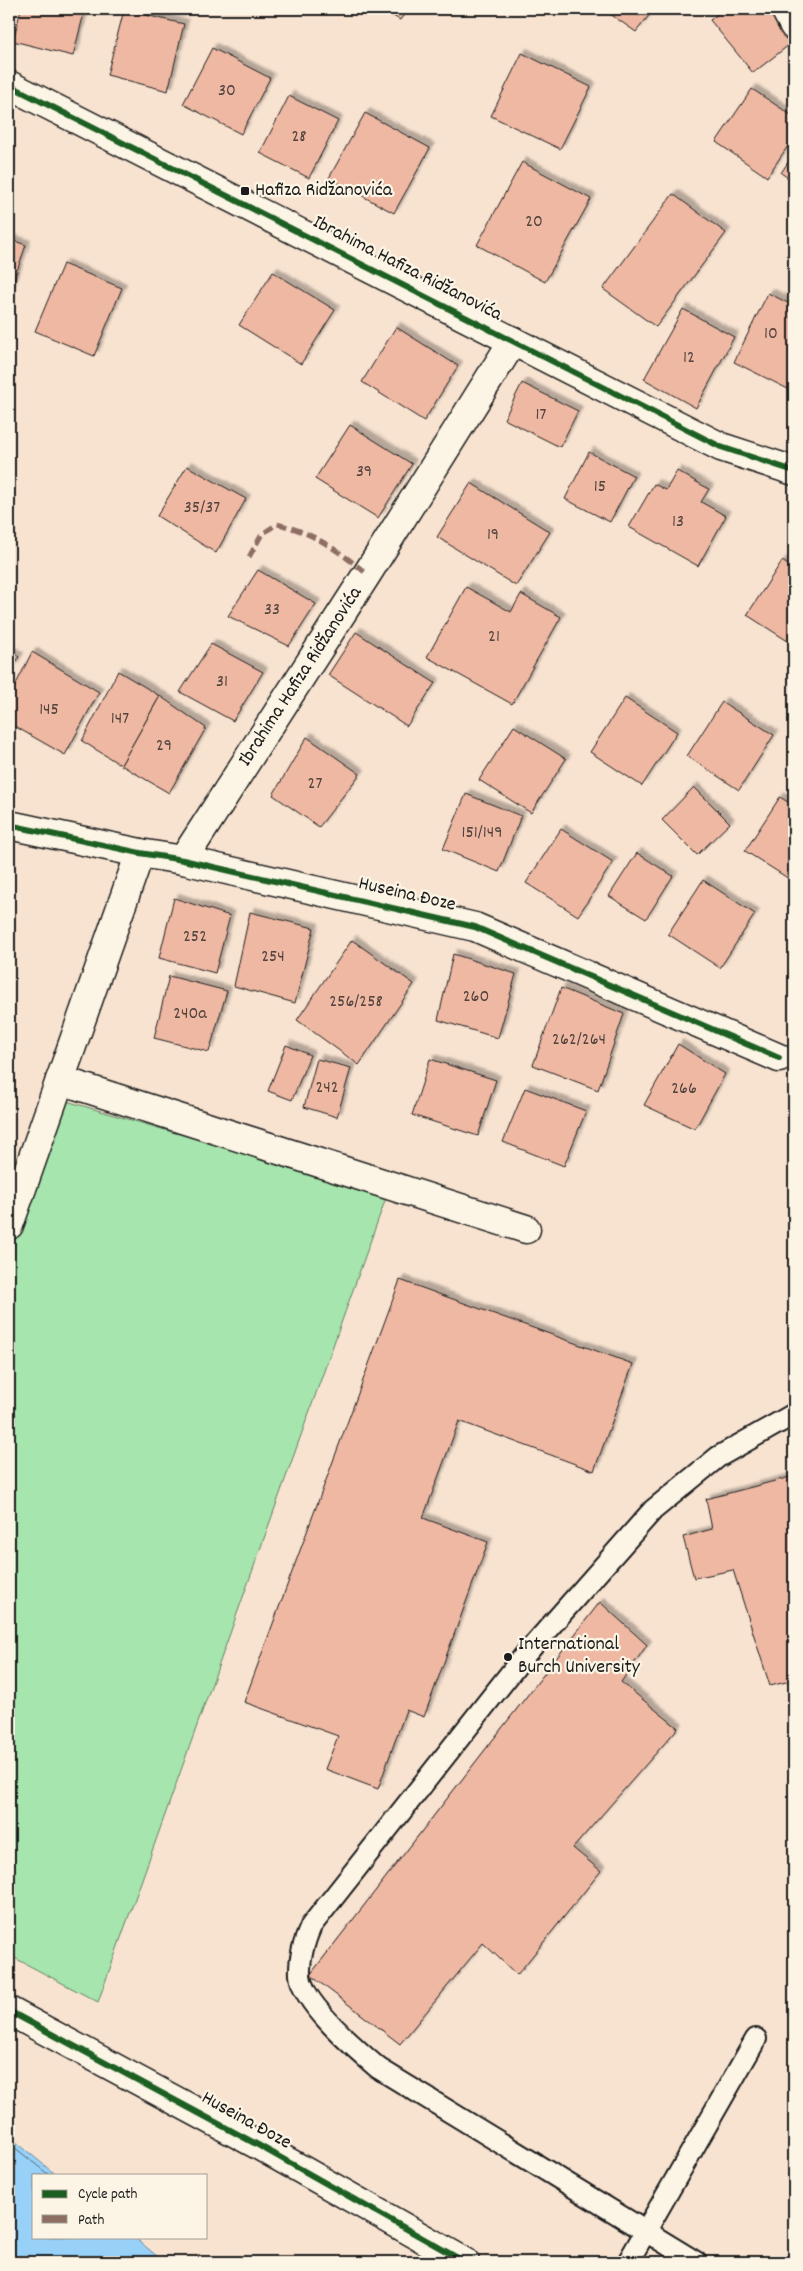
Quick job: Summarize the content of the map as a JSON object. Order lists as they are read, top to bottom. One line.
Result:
{"streets":{"street":["Ibrahima Hafiza Ridžanovića","Huseina Đoze"]},"crossings":[["Ibrahima Hafiza Ridžanovića","Huseina Đoze"]],"places":{"transit":["Hafiza Ridžanovića"],"other":["International Burch University"]},"house_numbers":["30","28","20","10","12","17","39","15","35/37","13","19","33","21","31","145","147","29","27","151/149","252","254","260","256/258","240a","262/264","242","266"],"legend":["Cycle path","Path"]}
